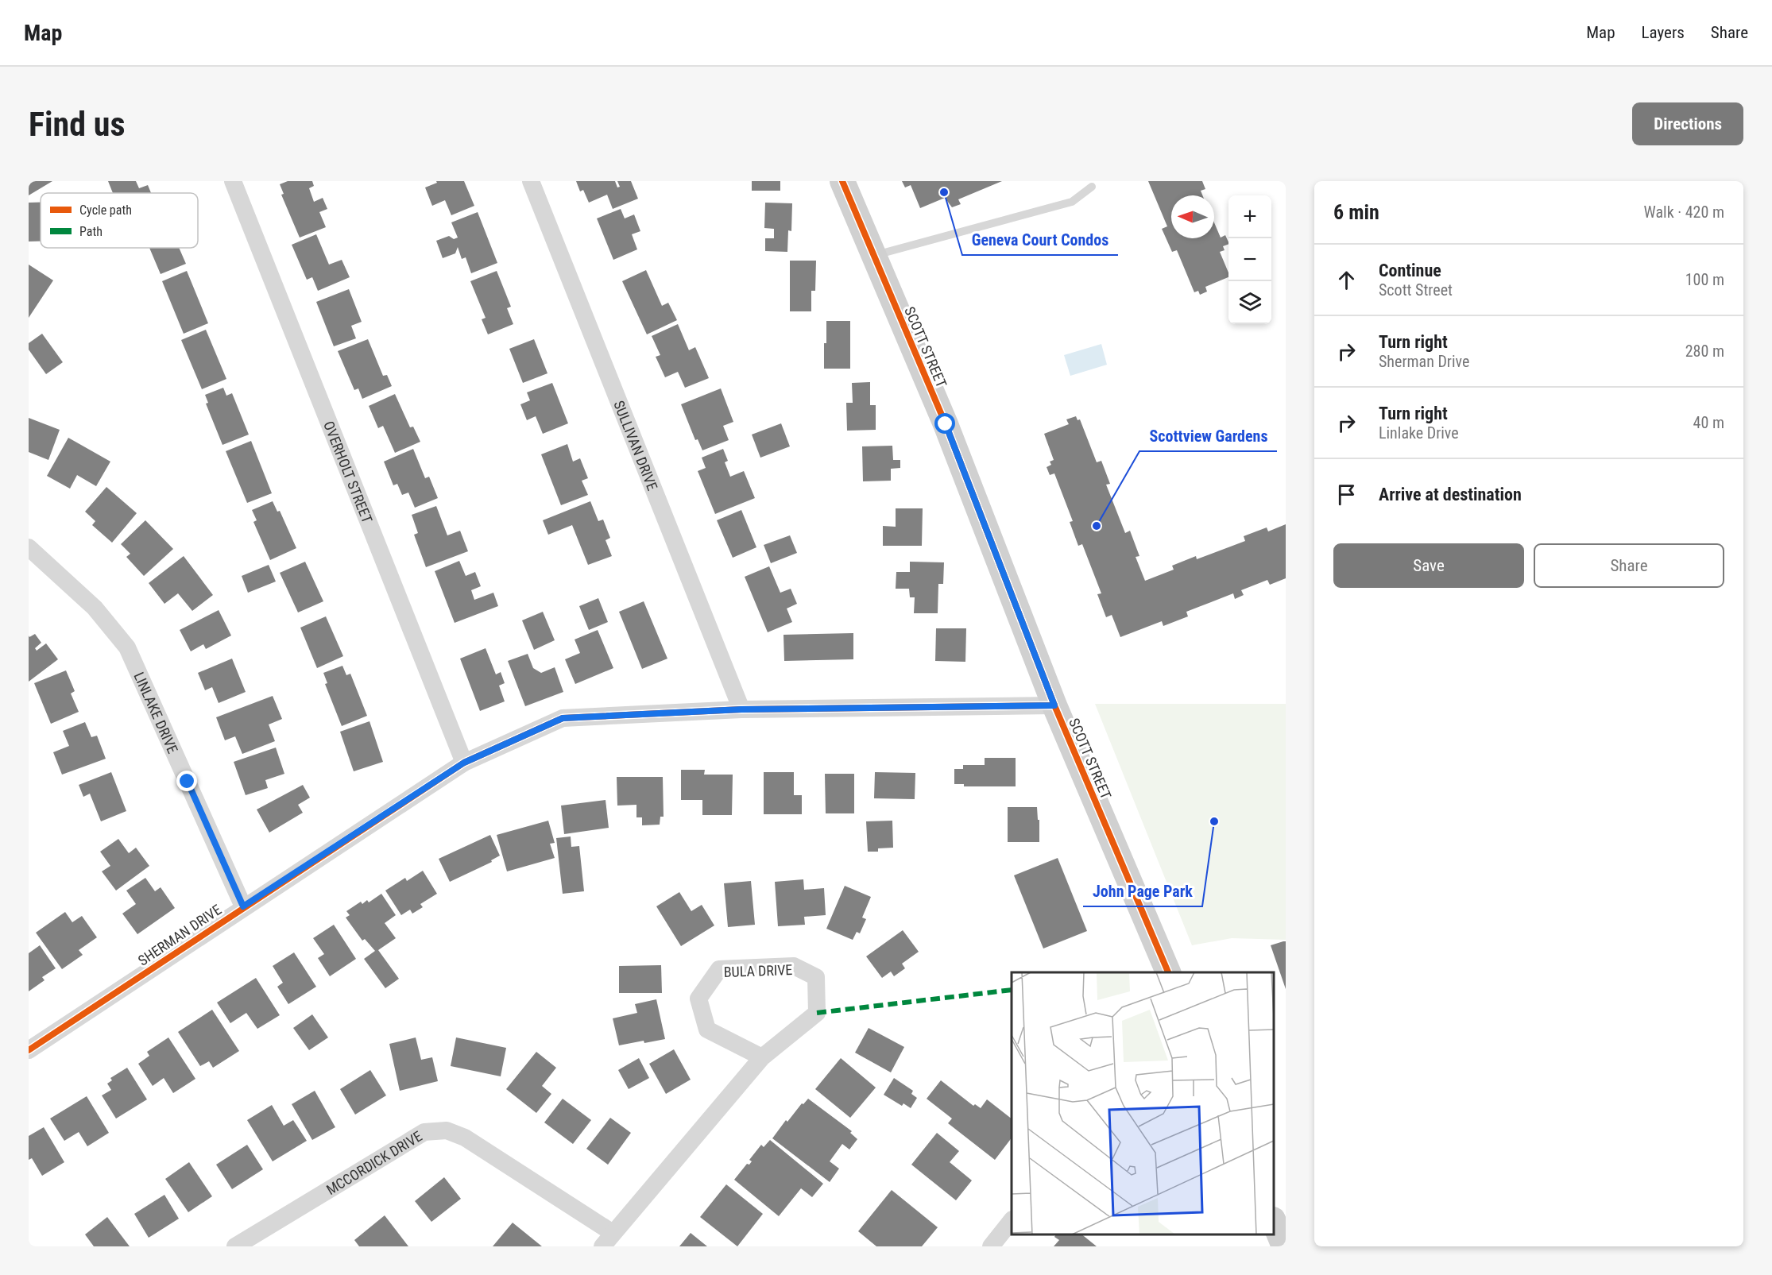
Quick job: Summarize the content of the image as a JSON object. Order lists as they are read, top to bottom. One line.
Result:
{"streets":{"main road":["SCOTT STREET"],"street":["SULLIVAN DRIVE","OVERHOLT STREET","LINLAKE DRIVE","SHERMAN DRIVE","BULA DRIVE","MCCORDICK DRIVE"]},"crossings":[["SCOTT STREET","SHERMAN DRIVE"],["SULLIVAN DRIVE","SHERMAN DRIVE"],["OVERHOLT STREET","SHERMAN DRIVE"],["LINLAKE DRIVE","SHERMAN DRIVE"],["BULA DRIVE","MCCORDICK DRIVE"]],"places":["Geneva Court Condos","Scottview Gardens","John Page Park"],"legend":["Cycle path","Path"],"north":"left","page":{"header":"Map","nav":["Map","Layers","Share"],"buttons":["Directions",["Save","Share"]],"title":"Find us","heading":["6 min","Walk · 420 m"],"map_buttons":["+","−"],"list":[["Continue","Scott Street","100 m"],["Turn right","Sherman Drive","280 m"],["Turn right","Linlake Drive","40 m"],"Arrive at destination"]}}
